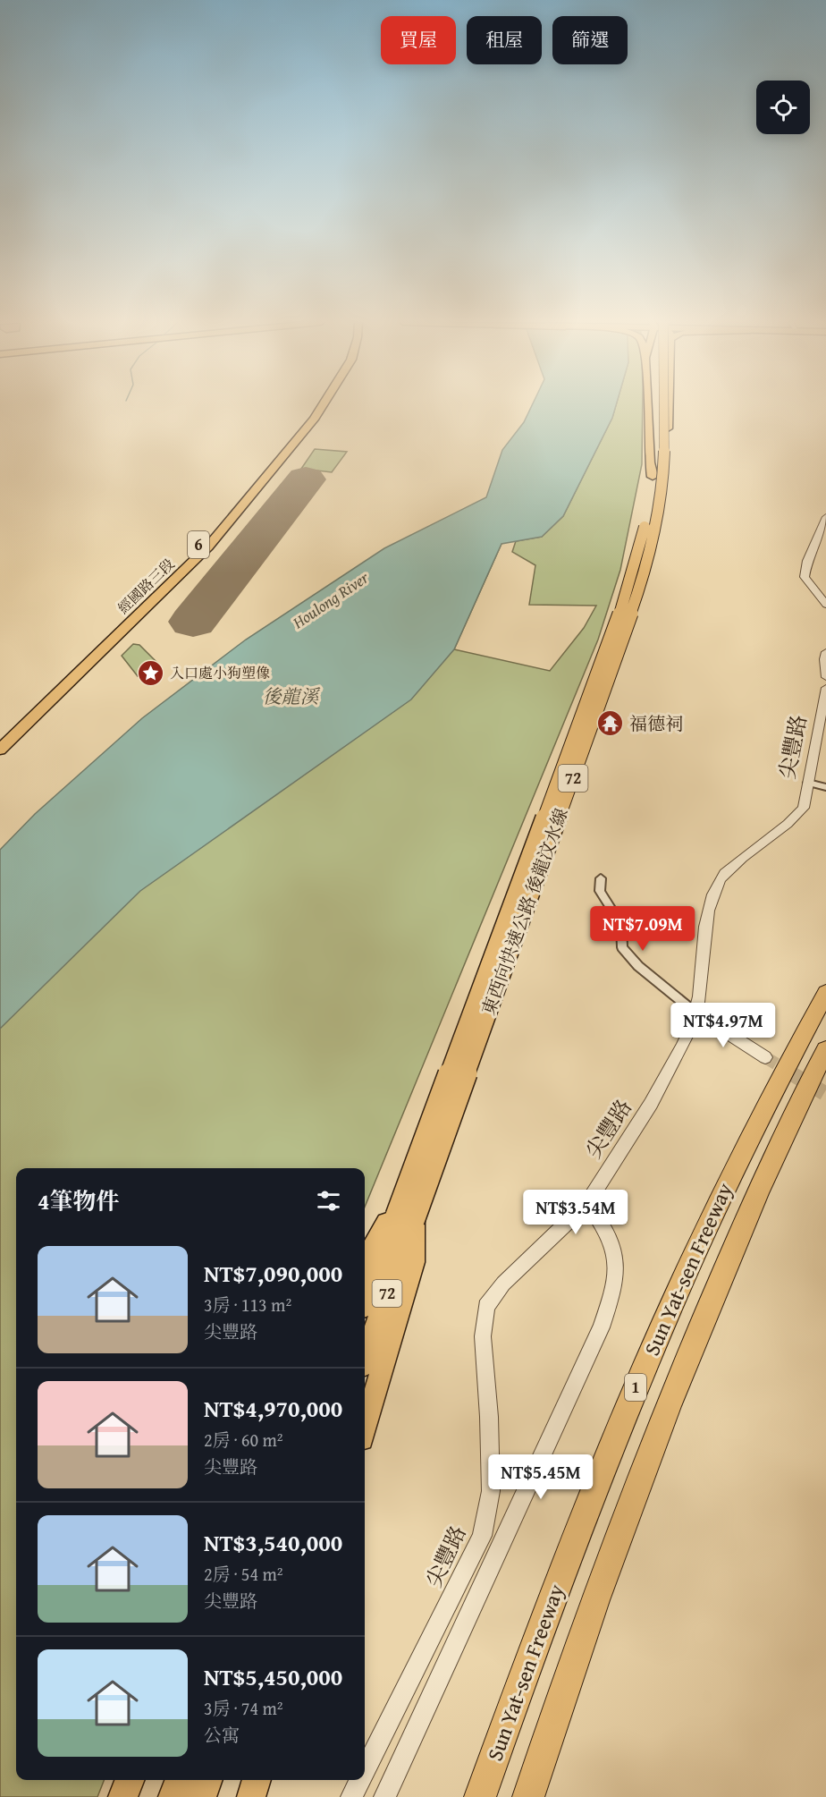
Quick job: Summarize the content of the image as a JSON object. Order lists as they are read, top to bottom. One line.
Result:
{"streets":{"highway":["Sun Yat-sen Freeway","1"],"main road":["6","經國路三段","72","東西向快速公路 後龍汶水線"],"street":["尖豐路"]},"water":["Houlong River","後龍溪"],"places":{"place":["入口處小狗塑像"],"temple":["福德祠"]},"page":{"chip":["買屋","租屋","篩選"],"price":["NT$7.09M","NT$4.97M","NT$3.54M","NT$5.45M"],"heading":"4筆物件","list":[{"name":"NT$7,090,000","note":"3房 · 113 m² · 尖豐路"},{"name":"NT$4,970,000","note":"2房 · 60 m² · 尖豐路"},{"name":"NT$3,540,000","note":"2房 · 54 m² · 尖豐路"},{"name":"NT$5,450,000","note":"3房 · 74 m² · 公寓"}]}}
